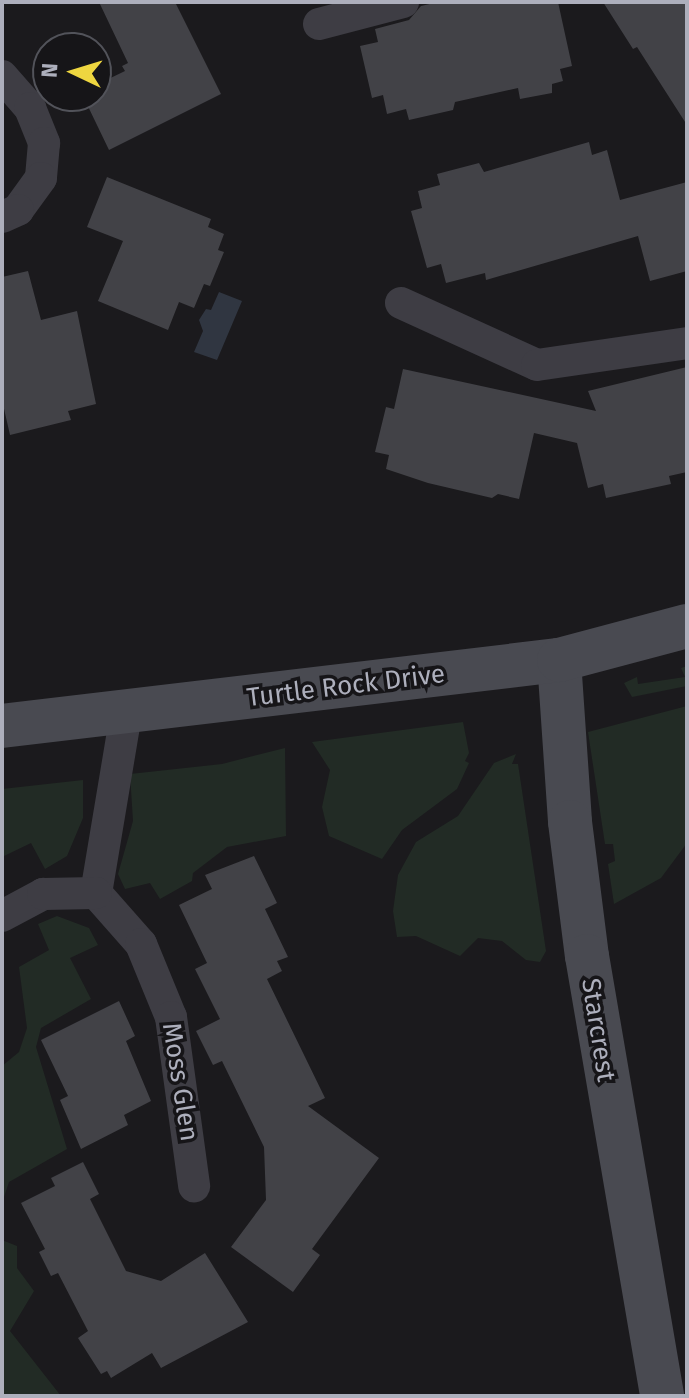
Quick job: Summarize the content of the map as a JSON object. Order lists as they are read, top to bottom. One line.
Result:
{"streets":{"street":["Turtle Rock Drive","Starcrest","Moss Glen"]},"crossings":[["Turtle Rock Drive","Starcrest"]],"north":"left"}
